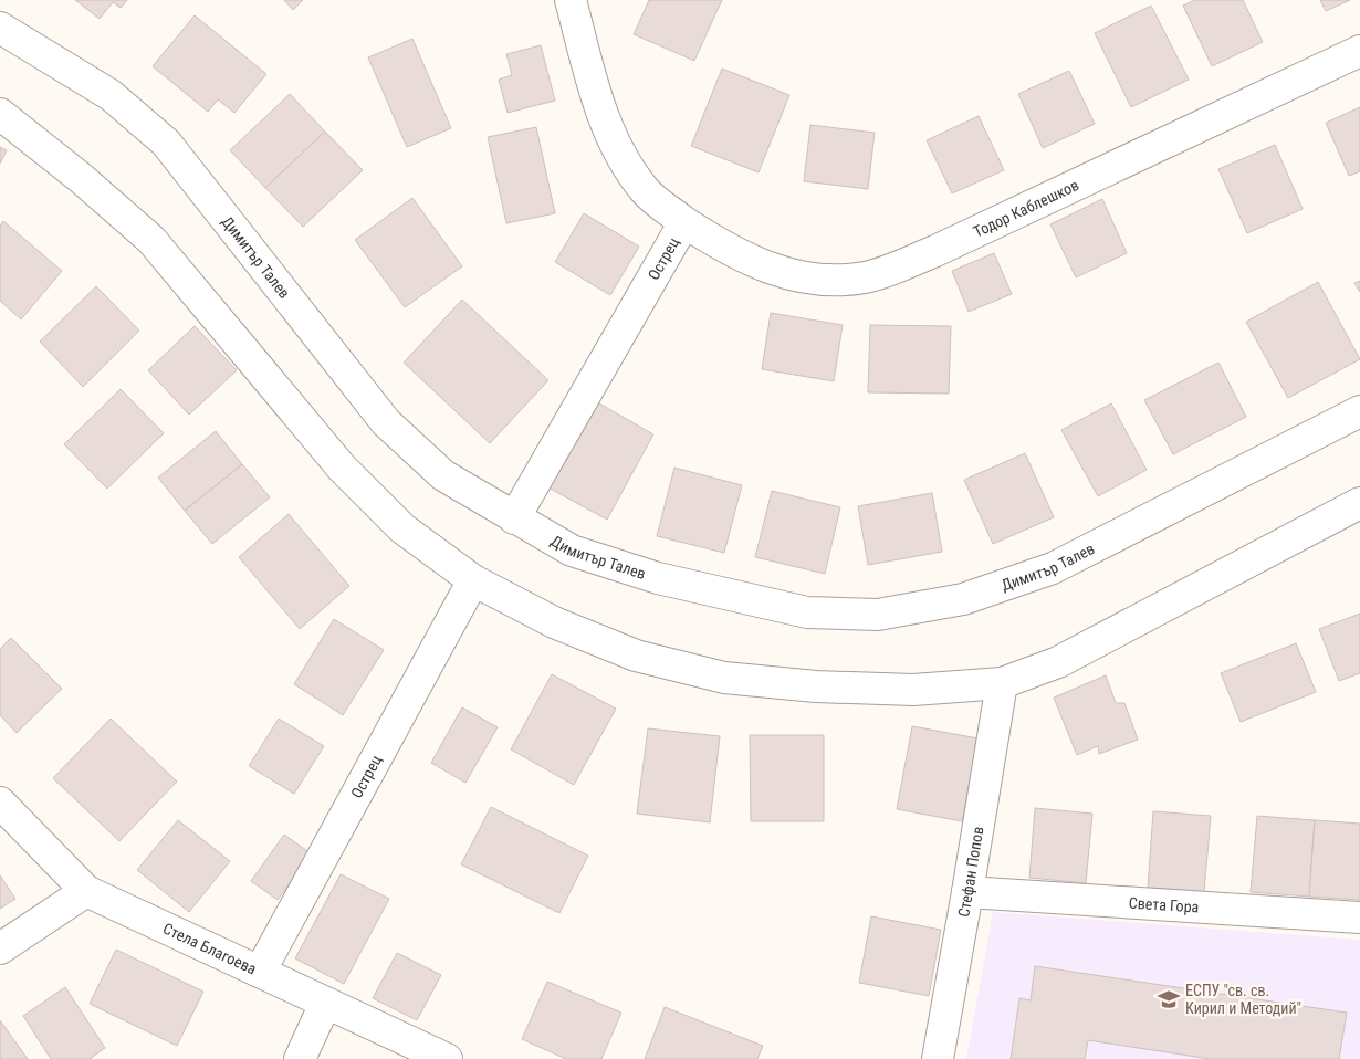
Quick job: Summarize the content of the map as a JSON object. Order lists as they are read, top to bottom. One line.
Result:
{"streets":{"street":["Тодор Каблешков","Димитър Талев","Острец","Стефан Попов","Света Гора","Стела Благоева"]},"crossings":[["Тодор Каблешков","Острец"],["Димитър Талев","Острец"],["Острец","Стела Благоева"],["Стефан Попов","Света Гора"]],"places":{"school or university":["ЕСПУ \"св. св. Кирил и Методий\""]}}
